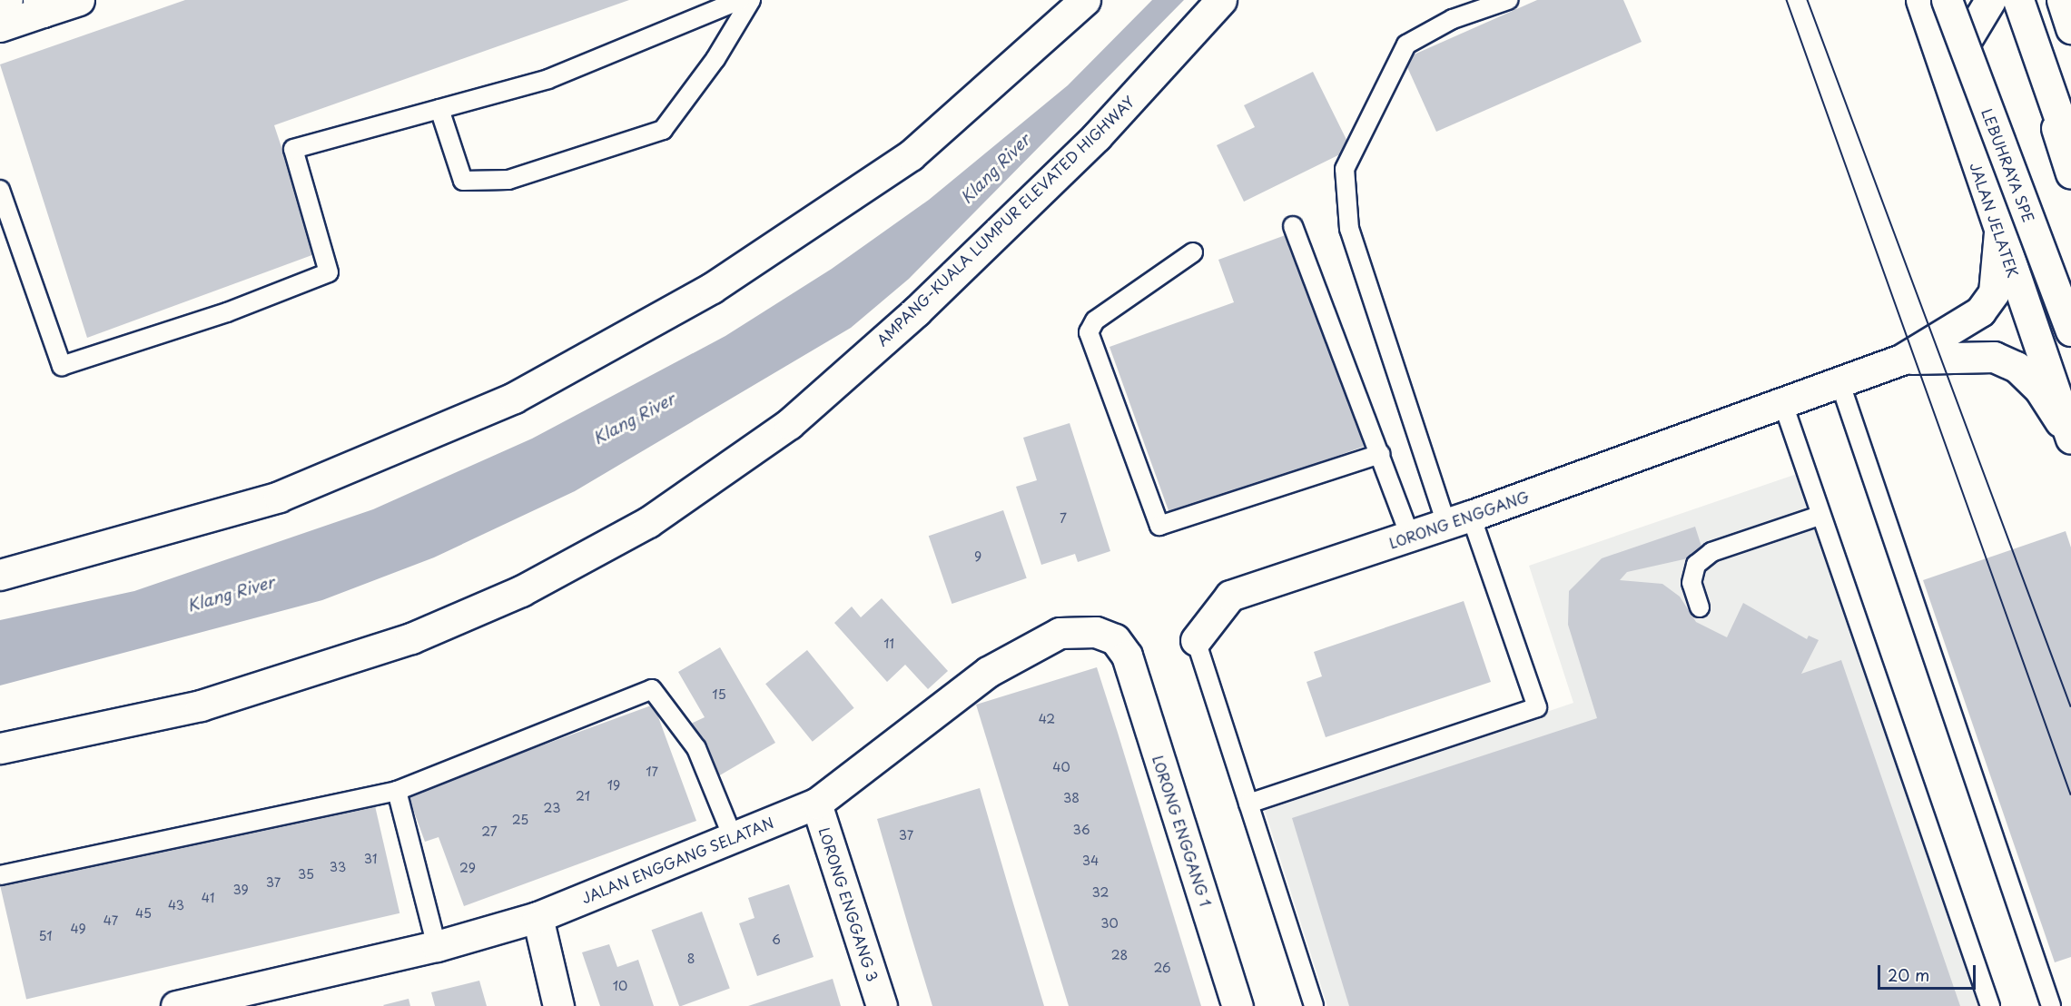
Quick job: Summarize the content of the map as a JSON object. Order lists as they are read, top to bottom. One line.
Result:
{"streets":{"main road":["LEBUHRAYA SPE","JALAN JELATEK","AMPANG-KUALA LUMPUR ELEVATED HIGHWAY","LORONG ENGGANG","LORONG ENGGANG 1","JALAN ENGGANG SELATAN","LORONG ENGGANG 3"]},"crossings":[["JALAN JELATEK","LORONG ENGGANG"],["LORONG ENGGANG 1","JALAN ENGGANG SELATAN"],["JALAN ENGGANG SELATAN","LORONG ENGGANG 3"]],"water":["Klang River"],"house_numbers":["7","9","11","15","42","40","17","19","21","38","23","25","36","27","37","31","34","33","29","35","37","39","32","41","43","45","47","30","49","51","6","28","8","26","10"],"scale_bar":"20 m"}
